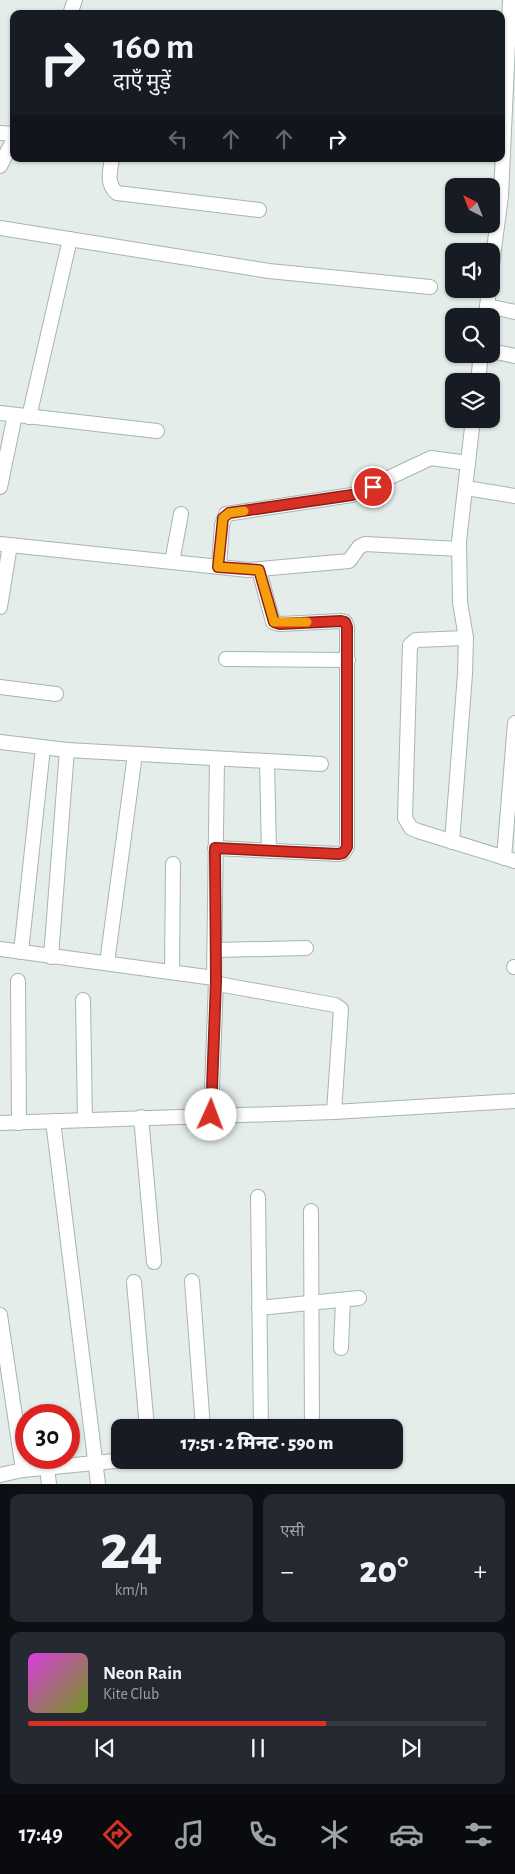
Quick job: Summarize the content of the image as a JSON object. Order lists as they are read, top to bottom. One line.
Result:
{"north":"top left","page":{"turn":["160 m","दाएँ मुड़ें"],"limit":"30","trip":"17:51 · 2 मिनट · 590 m","tile":[["24","km/h"],"एसी"],"heat":["−","20°","+"],"song":["Neon Rain","Kite Club"],"tabs":"17:49"}}
